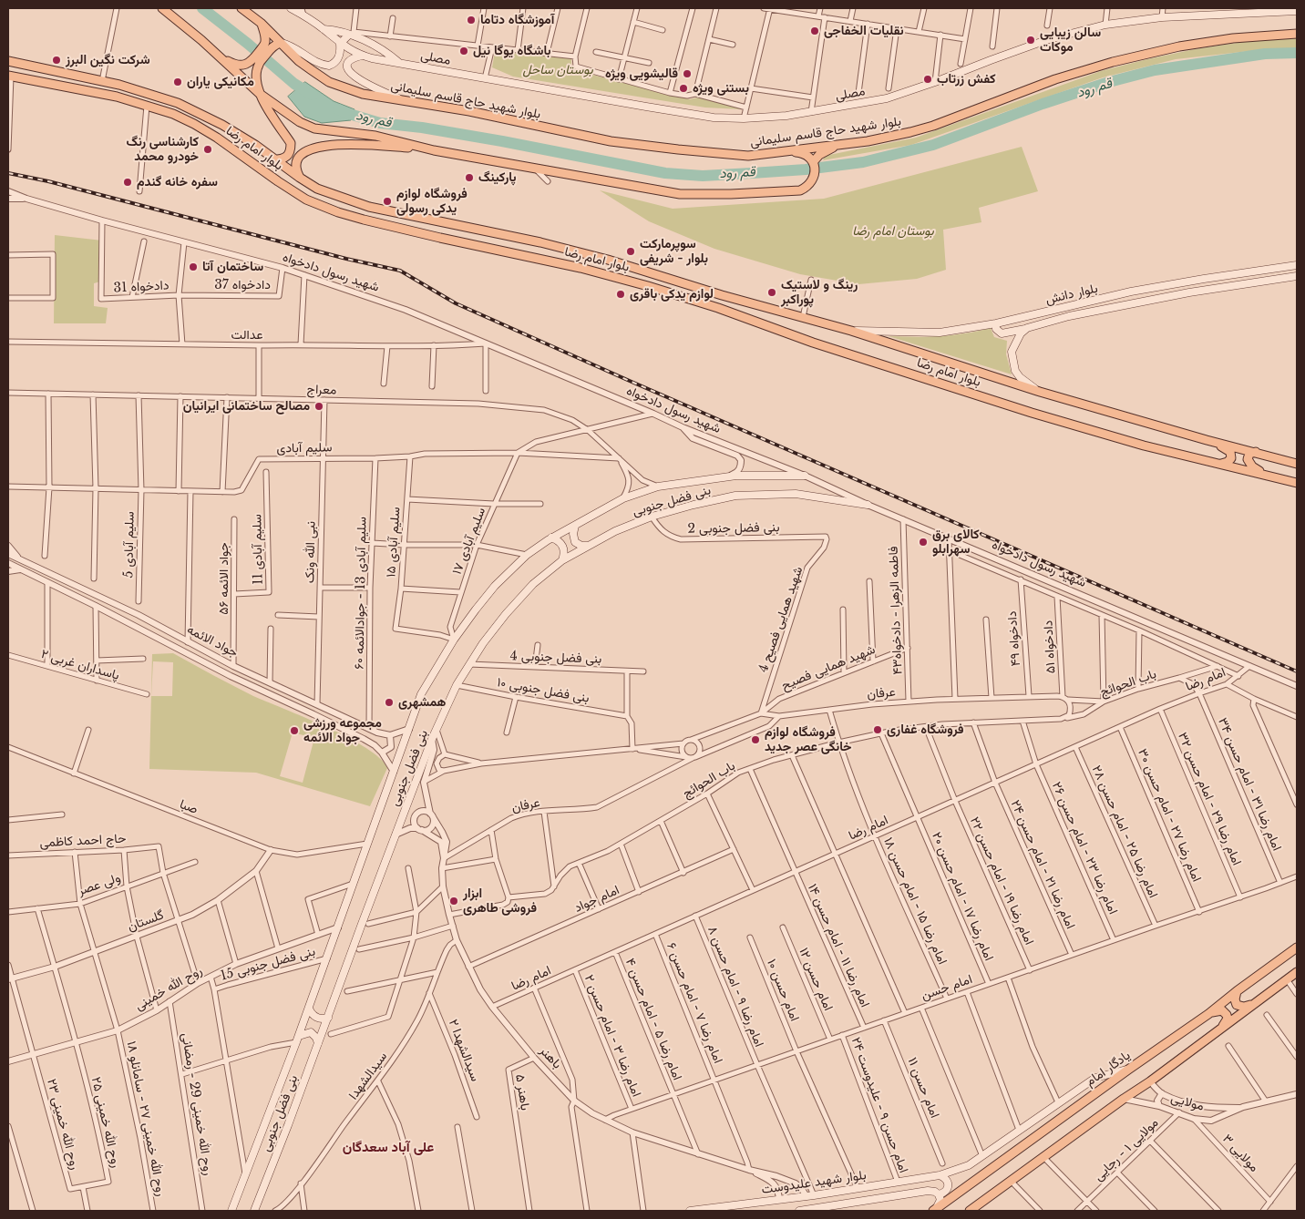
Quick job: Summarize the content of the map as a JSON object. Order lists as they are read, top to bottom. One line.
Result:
{"streets":{"main road":["مصلی","بلوار شهید حاج قاسم سلیمانی","بلوار امام رضا","بلوار دانش","بنی فضل جنوبی","یادگار امام","بلوار شهید علیدوست"],"street":["شهید رسول دادخواه","دادخواه 37","دادخواه 31","عدالت","معراج","سلیم آبادی","بنی فضل جنوبی 2","سلیم آبادی ۱۷","سلیم آبادی ۱۵","سلیم آبادی 5","سلیم آبادی 11","نبی الله ونک","جواد الائمه ۵۶","سلیم آبادی 13 - جوادالائمه ۶۰","فاطمه الزهرا - دادخواه۴۳","شهید همایی فصیح 4","دادخواه ۴۹","جواد الائمه","دادخواه ۵۱","بنی فضل جنوبی 4","پاسداران غربی ۲","شهید همایی فصیح","امام رضا","باب الحوائج","بنی فضل جنوبی ۱۰","عرفان","امام رضا ۳۱ - امام حسن ۳۴","امام رضا ۲۹ - امام حسن ۳۲","صبا","امام رضا ۲۷ - امام حسن ۳۰","امام رضا ۲۵ - امام حسن ۲۸","حاج احمد کاظمی","امام رضا ۲۳ - امام حسن ۲۶","امام رضا ۲۱ - امام حسن ۲۴","امام رضا ۱۹ - امام حسن ۲۲","ولی عصر","امام رضا ۱۷ - امام حسن ۲۰","امام جواد","امام رضا ۱۵ - امام حسن ۱۸","گلستان","امام رضا ۱۱ - امام حسن ۱۴","بنی فضل جنوبی 15","امام حسن ۱۲","امام رضا ۹ - امام حسن ۸","امام حسن","روح الله خمینی","امام حسن ۱۰","امام رضا ۷ - امام حسن ۶","امام رضا ۵ - امام حسن ۴","امام رضا ۳ - امام حسن ۲","سیدالشهدا ۲","باهنر","سیدالشهدا","امام حسن ۱۱","باهنر ۵","مولایی","روح الله خمینی 29 - رمضانی","امام حسن ۹ - علیدوست ۲۴","روح الله خمینی ۲۷ - سامانلو ۱۸","روح الله خمینی ۲۵","روح الله خمینی ۲۳","مولایی ۱ - رجایی","مولایی ۳"]},"crossings":[["بلوار امام رضا","بلوار دانش"],["شهید رسول دادخواه","دادخواه 37"],["شهید رسول دادخواه","دادخواه 31"],["شهید رسول دادخواه","عدالت"],["شهید رسول دادخواه","بنی فضل جنوبی"],["شهید رسول دادخواه","فاطمه الزهرا - دادخواه۴۳"],["شهید رسول دادخواه","امام رضا"],["دادخواه 37","دادخواه 31"],["معراج","سلیم آبادی"],["معراج","بنی فضل جنوبی"],["معراج","سلیم آبادی 5"],["معراج","نبی الله ونک"],["سلیم آبادی","سلیم آبادی ۱۷"],["سلیم آبادی","سلیم آبادی ۱۵"],["سلیم آبادی","سلیم آبادی 5"],["سلیم آبادی","نبی الله ونک"],["سلیم آبادی","سلیم آبادی 13 - جوادالائمه ۶۰"],["بنی فضل جنوبی","بنی فضل جنوبی 2"],["بنی فضل جنوبی","سلیم آبادی ۱۷"],["بنی فضل جنوبی","سلیم آبادی ۱۵"],["بنی فضل جنوبی","جواد الائمه"],["بنی فضل جنوبی","بنی فضل جنوبی 4"],["بنی فضل جنوبی","بنی فضل جنوبی ۱۰"],["بنی فضل جنوبی","صبا"],["بنی فضل جنوبی","بنی فضل جنوبی 15"],["بنی فضل جنوبی","روح الله خمینی"],["بنی فضل جنوبی","باهنر"],["بنی فضل جنوبی 2","شهید همایی فصیح 4"],["سلیم آبادی ۱۷","سلیم آبادی ۱۵"],["سلیم آبادی 11","جواد الائمه ۵۶"],["نبی الله ونک","جواد الائمه"],["جواد الائمه ۵۶","جواد الائمه"],["سلیم آبادی 13 - جوادالائمه ۶۰","جواد الائمه"],["فاطمه الزهرا - دادخواه۴۳","شهید همایی فصیح"],["فاطمه الزهرا - دادخواه۴۳","عرفان"],["شهید همایی فصیح 4","شهید همایی فصیح"],["دادخواه ۴۹","عرفان"],["دادخواه ۵۱","عرفان"],["امام رضا","امام رضا ۳۱ - امام حسن ۳۴"],["امام رضا","امام رضا ۲۹ - امام حسن ۳۲"],["امام رضا","امام رضا ۲۷ - امام حسن ۳۰"],["امام رضا","امام رضا ۲۵ - امام حسن ۲۸"],["امام رضا","امام رضا ۲۳ - امام حسن ۲۶"],["امام رضا","امام رضا ۲۱ - امام حسن ۲۴"],["امام رضا","امام رضا ۱۹ - امام حسن ۲۲"],["امام رضا","امام رضا ۱۷ - امام حسن ۲۰"],["امام رضا","امام رضا ۱۵ - امام حسن ۱۸"],["امام رضا","امام رضا ۱۱ - امام حسن ۱۴"],["امام رضا","امام رضا ۹ - امام حسن ۸"],["امام رضا","امام رضا ۷ - امام حسن ۶"],["امام رضا","امام رضا ۵ - امام حسن ۴"],["امام رضا","امام رضا ۳ - امام حسن ۲"],["امام رضا","باهنر"],["باب الحوائج","امام رضا ۲۳ - امام حسن ۲۶"],["باب الحوائج","امام رضا ۲۱ - امام حسن ۲۴"],["باب الحوائج","امام رضا ۱۹ - امام حسن ۲۲"],["باب الحوائج","امام رضا ۱۷ - امام حسن ۲۰"],["باب الحوائج","امام رضا ۱۵ - امام حسن ۱۸"],["باب الحوائج","امام رضا ۱۱ - امام حسن ۱۴"],["عرفان","امام رضا ۱۵ - امام حسن ۱۸"],["عرفان","باهنر"],["امام رضا ۳۱ - امام حسن ۳۴","امام حسن"],["امام رضا ۲۹ - امام حسن ۳۲","امام حسن"],["صبا","گلستان"],["امام رضا ۲۷ - امام حسن ۳۰","امام حسن"],["امام رضا ۲۵ - امام حسن ۲۸","امام حسن"],["حاج احمد کاظمی","ولی عصر"],["حاج احمد کاظمی","روح الله خمینی ۲۷ - سامانلو ۱۸"],["امام رضا ۲۳ - امام حسن ۲۶","امام حسن"],["امام رضا ۲۱ - امام حسن ۲۴","امام حسن"],["امام رضا ۱۹ - امام حسن ۲۲","امام حسن"],["ولی عصر","روح الله خمینی ۲۷ - سامانلو ۱۸"],["امام رضا ۱۷ - امام حسن ۲۰","امام حسن"],["امام جواد","باهنر"],["امام رضا ۱۵ - امام حسن ۱۸","امام حسن"],["گلستان","روح الله خمینی ۲۷ - سامانلو ۱۸"],["امام رضا ۱۱ - امام حسن ۱۴","امام حسن"],["امام حسن ۱۲","امام حسن"],["امام رضا ۹ - امام حسن ۸","امام حسن"],["امام رضا ۹ - امام حسن ۸","باهنر"],["امام رضا ۹ - امام حسن ۸","بلوار شهید علیدوست"],["امام حسن","امام حسن ۱۰"],["امام حسن","امام رضا ۷ - امام حسن ۶"],["امام حسن","امام رضا ۵ - امام حسن ۴"],["امام حسن","امام رضا ۳ - امام حسن ۲"],["امام حسن","باهنر"],["امام حسن","امام حسن ۱۱"],["امام حسن","امام حسن ۹ - علیدوست ۲۴"],["روح الله خمینی","روح الله خمینی 29 - رمضانی"],["روح الله خمینی","روح الله خمینی ۲۷ - سامانلو ۱۸"],["روح الله خمینی","روح الله خمینی ۲۵"],["روح الله خمینی","روح الله خمینی ۲۳"],["امام حسن ۱۰","بلوار شهید علیدوست"],["امام رضا ۷ - امام حسن ۶","باهنر"],["امام رضا ۵ - امام حسن ۴","باهنر"],["سیدالشهدا ۲","سیدالشهدا"],["باهنر","سیدالشهدا"],["باهنر","باهنر ۵"],["باهنر","بلوار شهید علیدوست"],["یادگار امام","بلوار شهید علیدوست"],["مولایی","مولایی ۱ - رجایی"],["مولایی","مولایی ۳"],["امام حسن ۹ - علیدوست ۲۴","بلوار شهید علیدوست"],["روح الله خمینی ۲۵","روح الله خمینی ۲۳"]],"districts":["علی آباد سعدگان"],"water":["قم رود"],"parks":["بوستان ساحل","بوستان امام رضا"],"places":["آموزشگاه دتاما","نقلیات الخفاجی","سالن زیبایی موکات","باشگاه یوگا نیل","شرکت نگین البرز","قالیشویی ویژه","کفش زرتاب","مکانیکی یاران","بستنی ویژه","کارشناسی رنگ خودرو محمد","پارکینگ","سفره خانه گندم","فروشگاه لوازم یدکی رسولی","سوپرمارکت بلوار - شریفی","ساختمان آتا","رینگ و لاستیک پوراکبر","لوازم یدکی باقری","مصالح ساختمانی ایرانیان","کالای برق سهرابلو","همشهری","فروشگاه غفاری","مجموعه ورزشی جواد الائمه","فروشگاه لوازم خانگی عصر جدید","ابزار فروشی طاهری"]}
